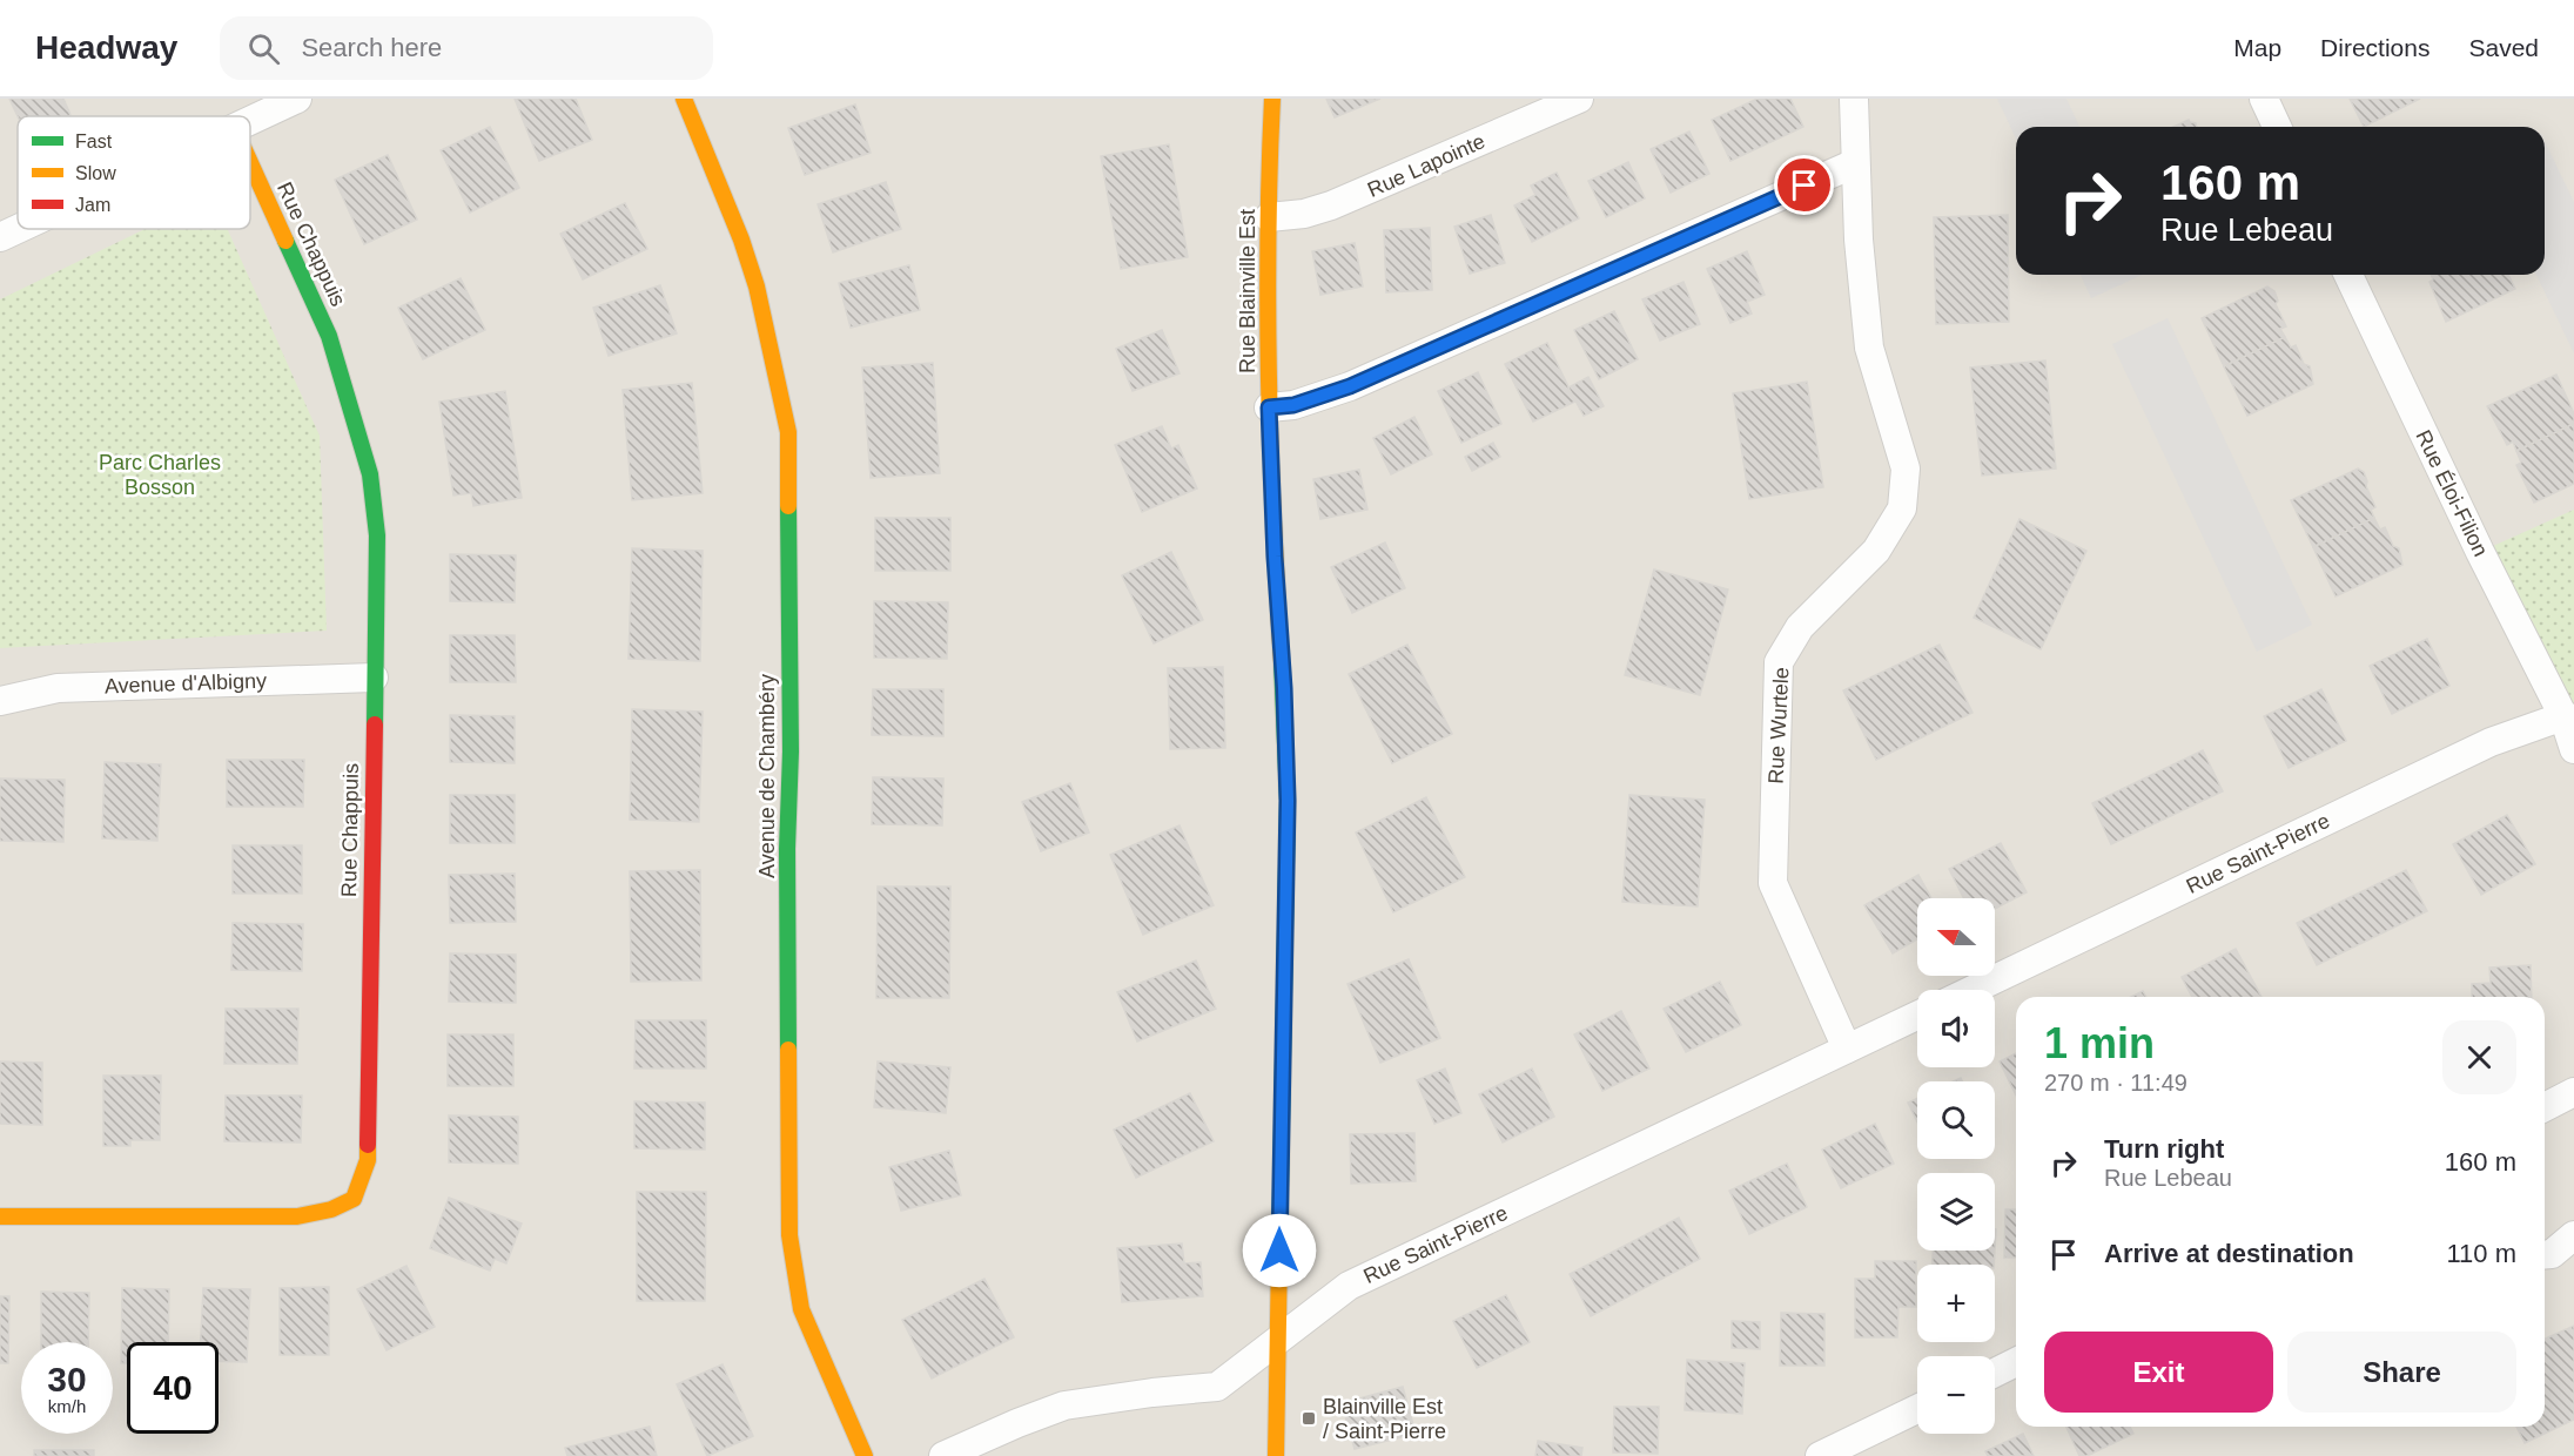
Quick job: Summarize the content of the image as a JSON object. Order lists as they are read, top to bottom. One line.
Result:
{"streets":{"street":["Rue Lapointe","Rue Chappuis","Rue Blainville Est","Rue Éloi-Filion","Avenue d'Albigny","Rue Wurtele","Avenue de Chambéry","Rue Saint-Pierre"]},"crossings":[["Rue Lapointe","Rue Blainville Est"],["Rue Chappuis","Avenue d'Albigny"],["Rue Blainville Est","Rue Saint-Pierre"],["Rue Éloi-Filion","Rue Saint-Pierre"],["Rue Wurtele","Rue Saint-Pierre"]],"parks":["Parc Charles Bosson"],"places":{"transit":["Blainville Est / Saint-Pierre"]},"legend":["Fast","Slow","Jam"],"north":"left","page":{"header":"Headway","search":"Search here","nav":["Map","Directions","Saved"],"turn":["160 m","Rue Lebeau"],"map_buttons":["+","−"],"heading":["1 min","270 m · 11:49"],"list":[{"name":"Turn right","note":"Rue Lebeau","value":"160 m"},{"name":"Arrive at destination","value":"110 m"}],"buttons":["Exit","Share"],"speed":"30 km/h","limit":"40"}}
